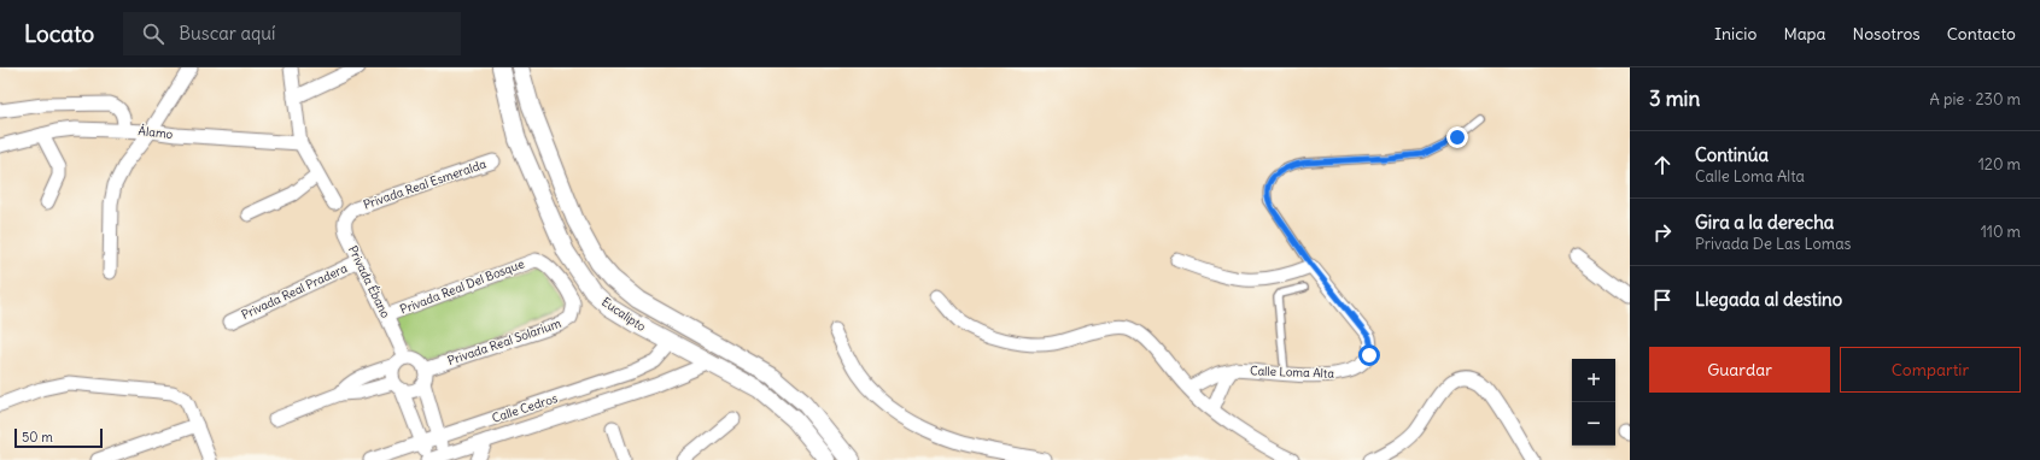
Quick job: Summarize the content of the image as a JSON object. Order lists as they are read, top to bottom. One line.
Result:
{"streets":{"street":["Álamo","Privada Real Esmeralda","Privada Ébano","Privada Real Del Bosque","Privada Real Pradera","Eucalipto","Privada Real Solarium","Calle Loma Alta","Calle Cedros"]},"crossings":[["Privada Real Esmeralda","Privada Ébano"],["Privada Ébano","Privada Real Del Bosque"],["Privada Ébano","Privada Real Pradera"],["Privada Ébano","Privada Real Solarium"],["Privada Real Del Bosque","Privada Real Solarium"],["Eucalipto","Calle Cedros"]],"scale_bar":"50 m","page":{"header":"Locato","search":"Buscar aquí","nav":["Inicio","Mapa","Nosotros","Contacto"],"heading":["3 min","A pie · 230 m"],"list":[["Continúa","Calle Loma Alta","120 m"],["Gira a la derecha","Privada De Las Lomas","110 m"],"Llegada al destino"],"buttons":["Guardar","Compartir"],"map_buttons":["+","−"],"scale":"50 m"}}
